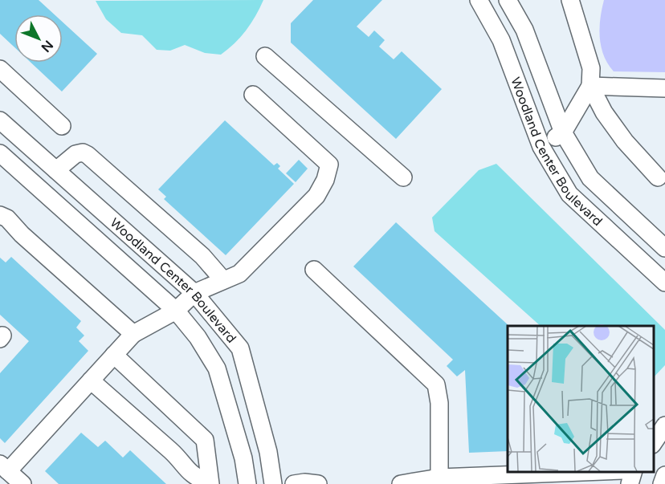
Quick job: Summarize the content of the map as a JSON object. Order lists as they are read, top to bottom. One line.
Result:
{"streets":{"street":["Woodland Center Boulevard"]},"north":"bottom right"}
